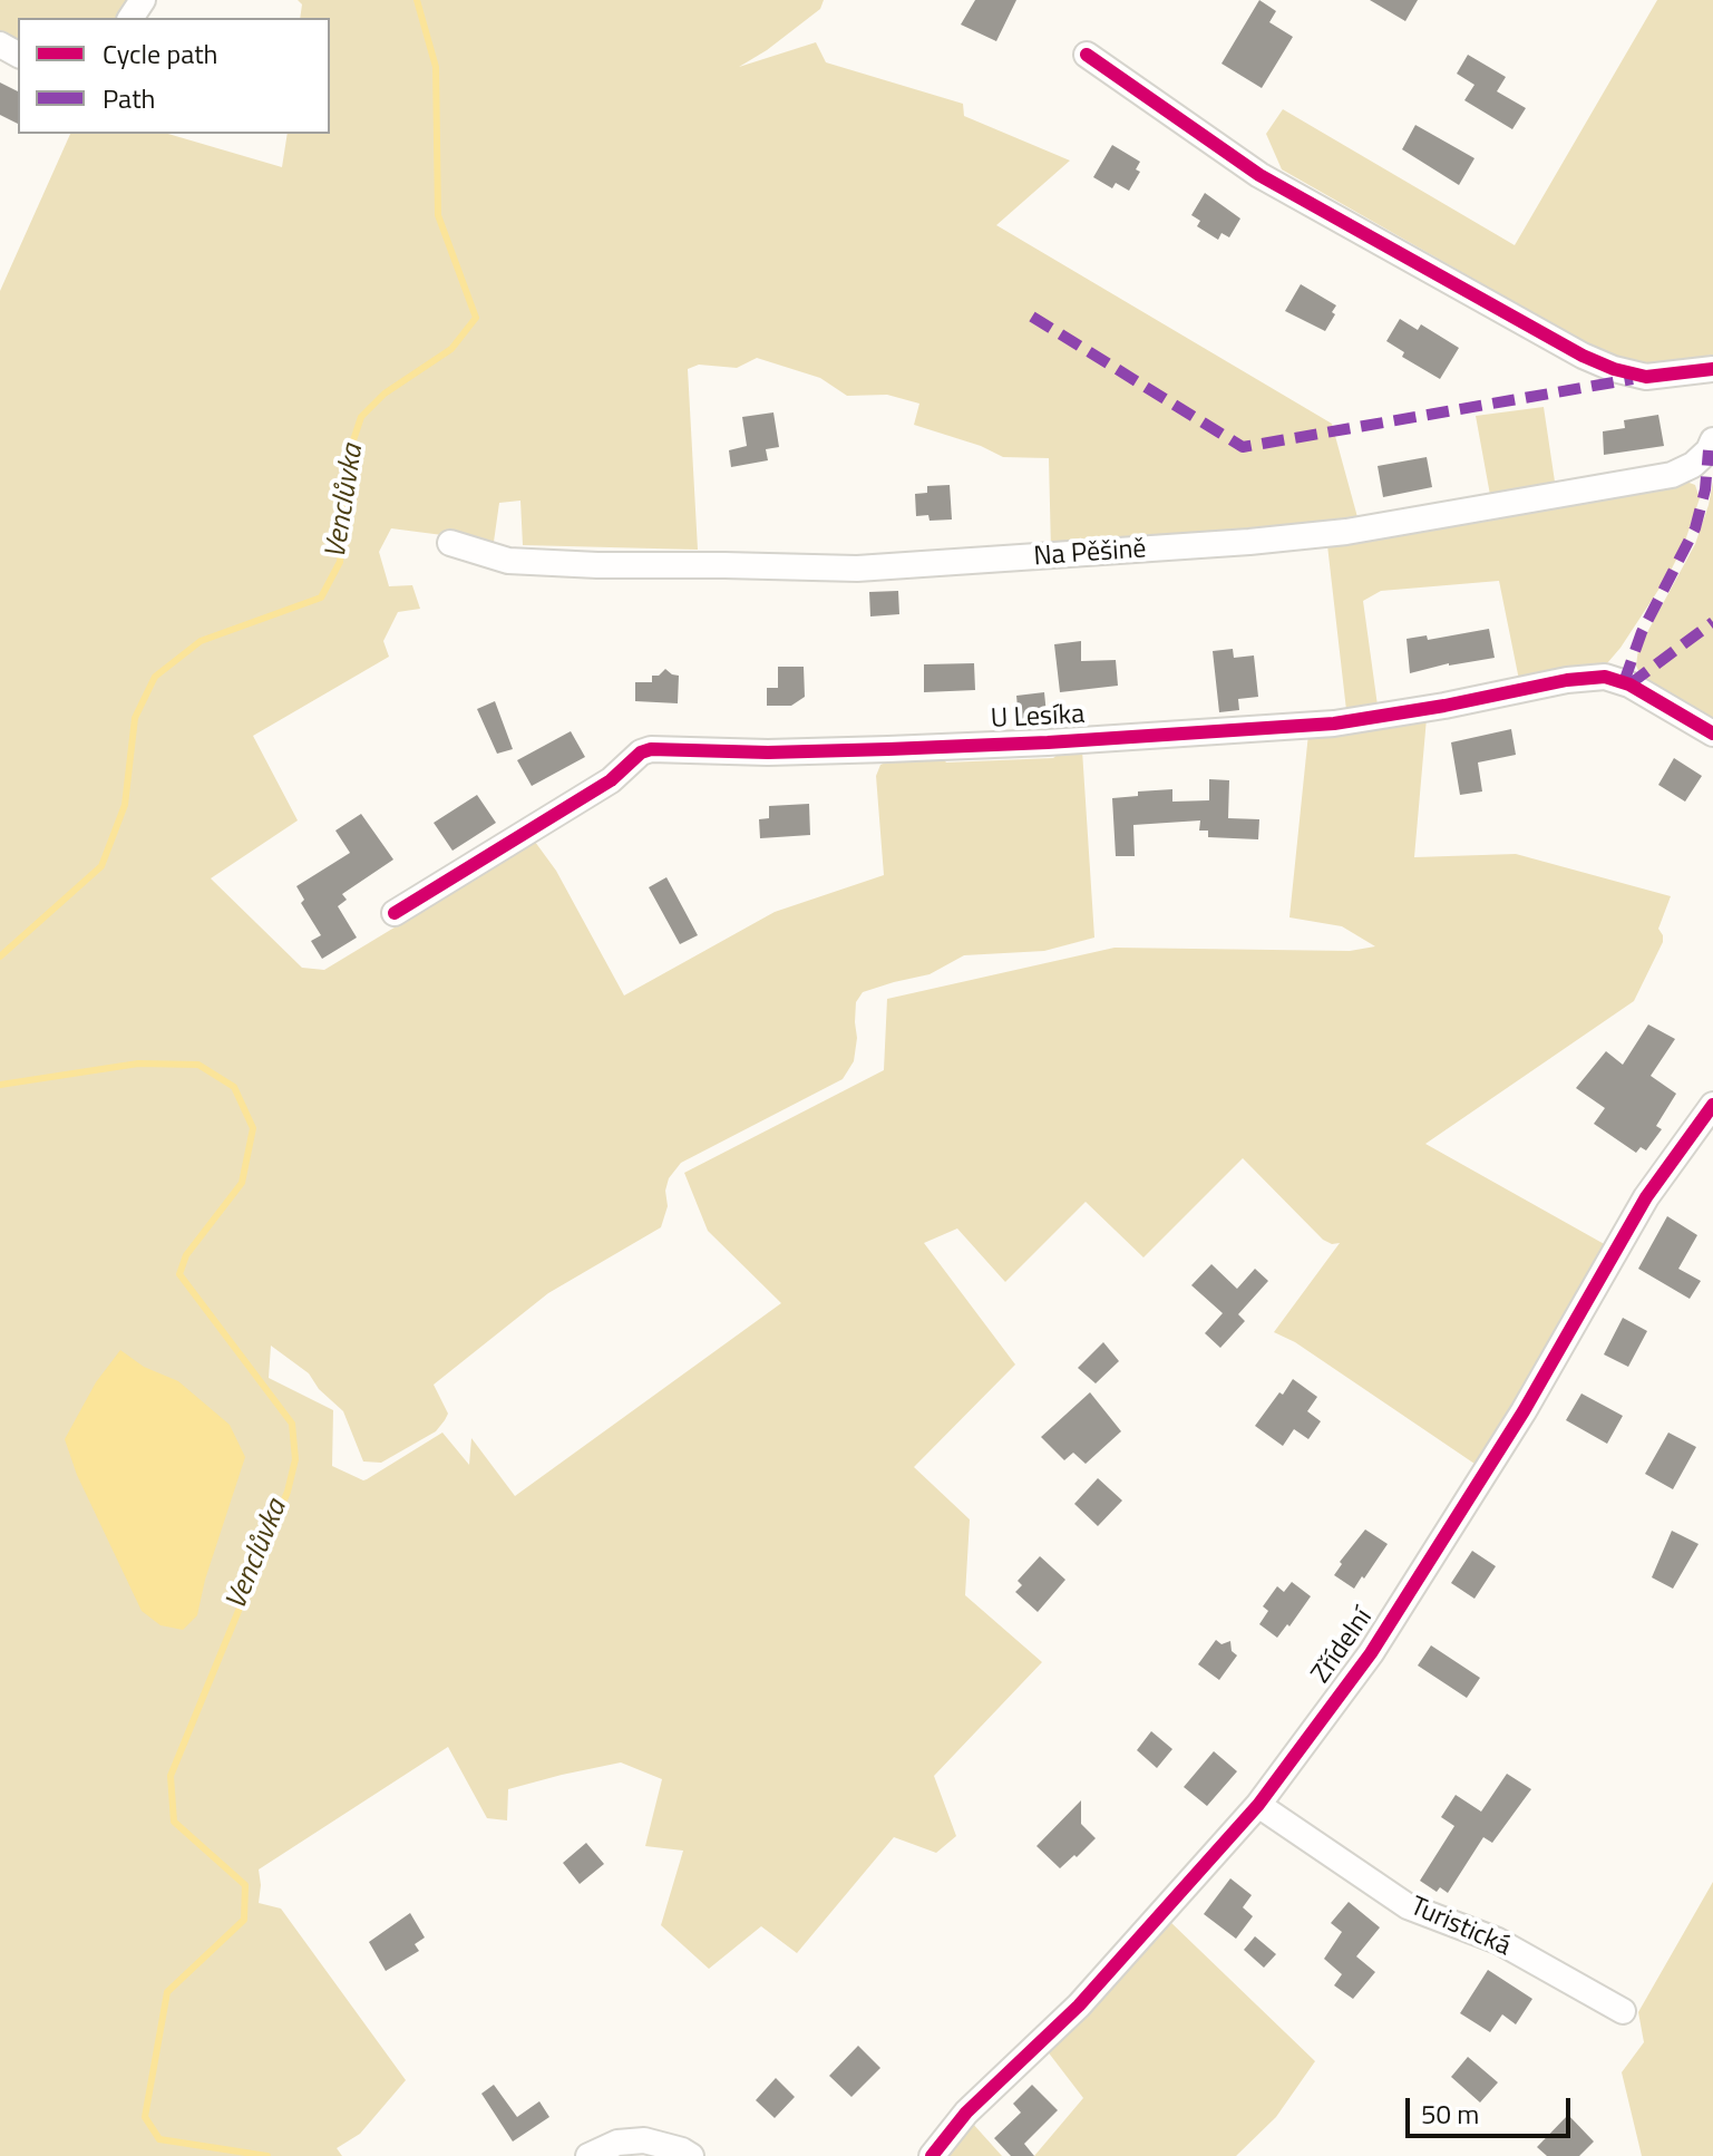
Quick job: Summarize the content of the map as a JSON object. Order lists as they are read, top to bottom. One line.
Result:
{"streets":{"street":["Na Pěšině","U Lesíka","Zřídelní","Turistická"]},"crossings":[["Zřídelní","Turistická"]],"water":["Venclůvka"],"legend":["Cycle path","Path"],"scale_bar":"50 m"}
